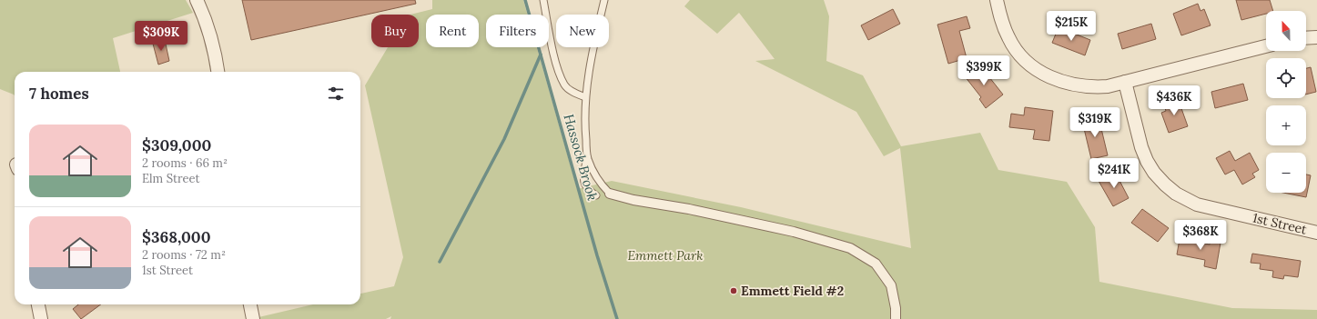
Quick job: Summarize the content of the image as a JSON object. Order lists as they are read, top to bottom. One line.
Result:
{"streets":{"street":["1st Street"]},"water":["Hassock Brook"],"parks":["Emmett Park"],"places":["Emmett Field #2"],"north":"top","page":{"map_buttons":["+","−"],"price":["$215K","$309K","$399K","$436K","$319K","$241K","$368K"],"chip":["Buy","Rent","Filters","New"],"heading":"7 homes","list":[{"name":"$309,000","note":"2 rooms · 66 m² · Elm Street"},{"name":"$368,000","note":"2 rooms · 72 m² · 1st Street"}]}}
